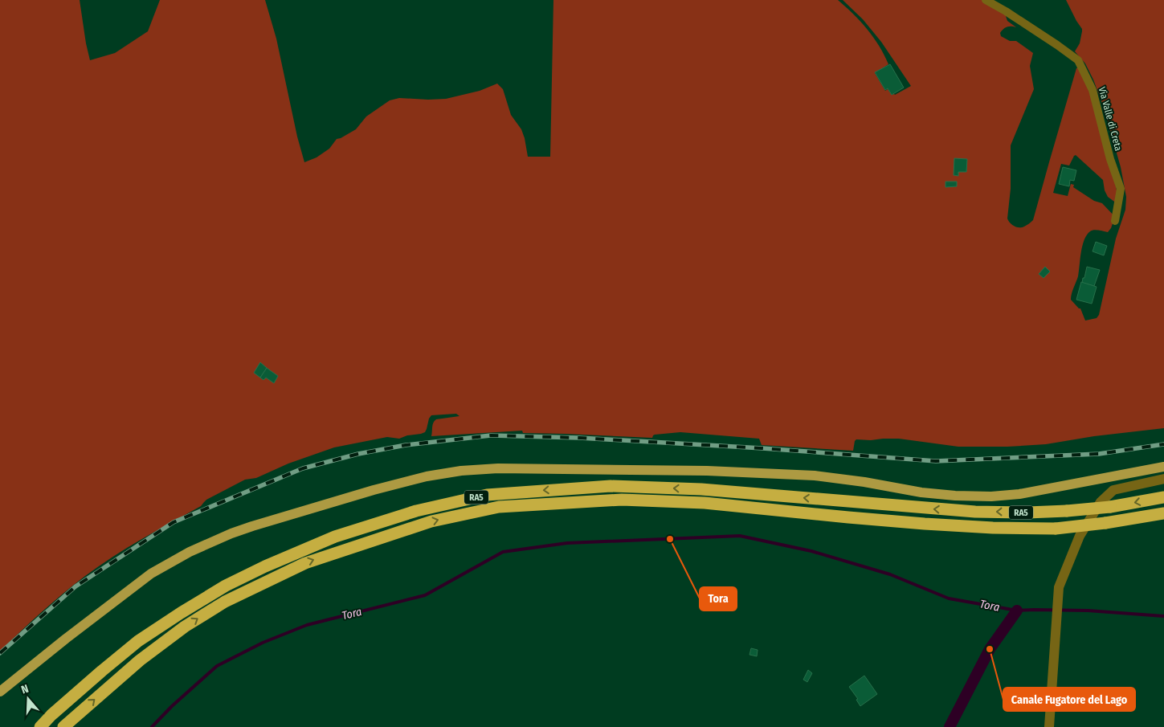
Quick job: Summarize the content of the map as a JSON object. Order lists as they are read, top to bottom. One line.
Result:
{"streets":{"highway":["RA5"],"street":["Via Valle di Creta"]},"water":["Tora"],"places":["Tora","Canale Fugatore del Lago"],"north":"top"}
